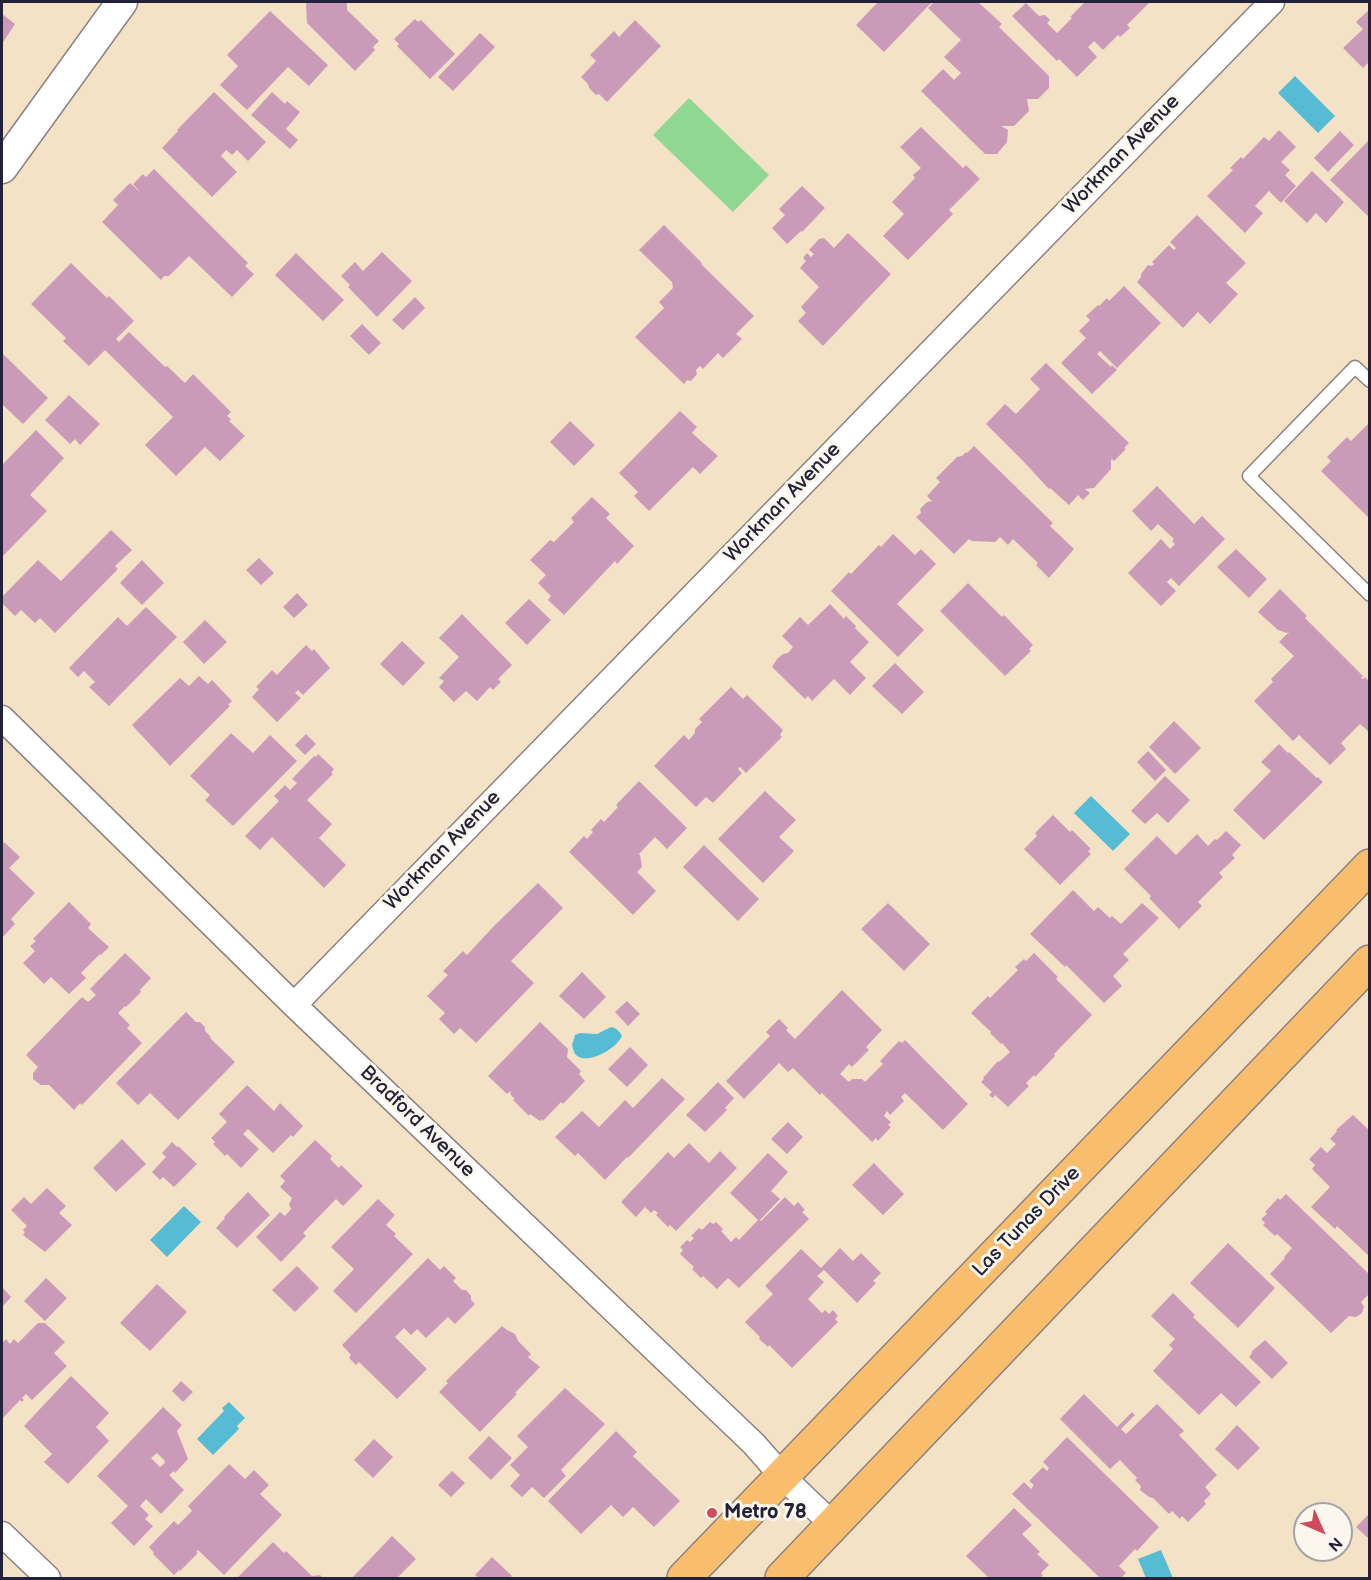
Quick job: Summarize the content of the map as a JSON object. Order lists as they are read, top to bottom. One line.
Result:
{"streets":{"main road":["Las Tunas Drive"],"street":["Workman Avenue","Bradford Avenue"]},"crossings":[["Workman Avenue","Bradford Avenue"],["Bradford Avenue","Las Tunas Drive"]],"places":["Metro 78"],"north":"bottom right"}
